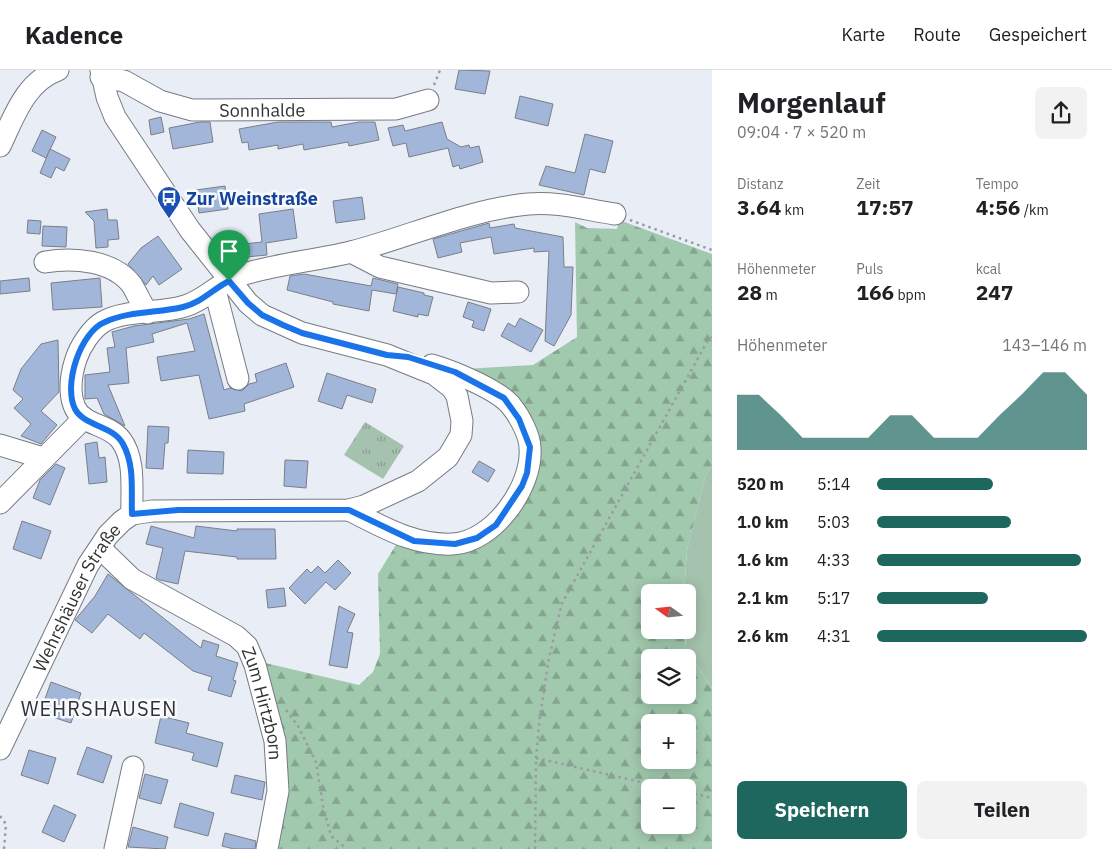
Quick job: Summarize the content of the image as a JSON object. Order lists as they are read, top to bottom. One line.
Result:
{"streets":{"street":["Sonnhalde","Wehrshäuser Straße","Zum Hirtzborn"]},"crossings":[["Sonnhalde","Wehrshäuser Straße"],["Wehrshäuser Straße","Zum Hirtzborn"]],"districts":["WEHRSHAUSEN"],"places":{"bus stop":["Zur Weinstraße"]},"north":"left","page":{"header":"Kadence","nav":["Karte","Route","Gespeichert"],"heading":["Morgenlauf","09:04 · 7 × 520 m"],"stats":[["Distanz","3.64 km"],["Zeit","17:57"],["Tempo","4:56 /km"],["Höhenmeter","28 m"],["Puls","166 bpm"],["kcal","247"]],"chart":["Höhenmeter","143–146 m"],"list":[{"name":"520 m","note":"5:14"},{"name":"1.0 km","note":"5:03"},{"name":"1.6 km","note":"4:33"},{"name":"2.1 km","note":"5:17"},{"name":"2.6 km","note":"4:31"}],"map_buttons":["+","−"],"buttons":["Speichern","Teilen"]}}
